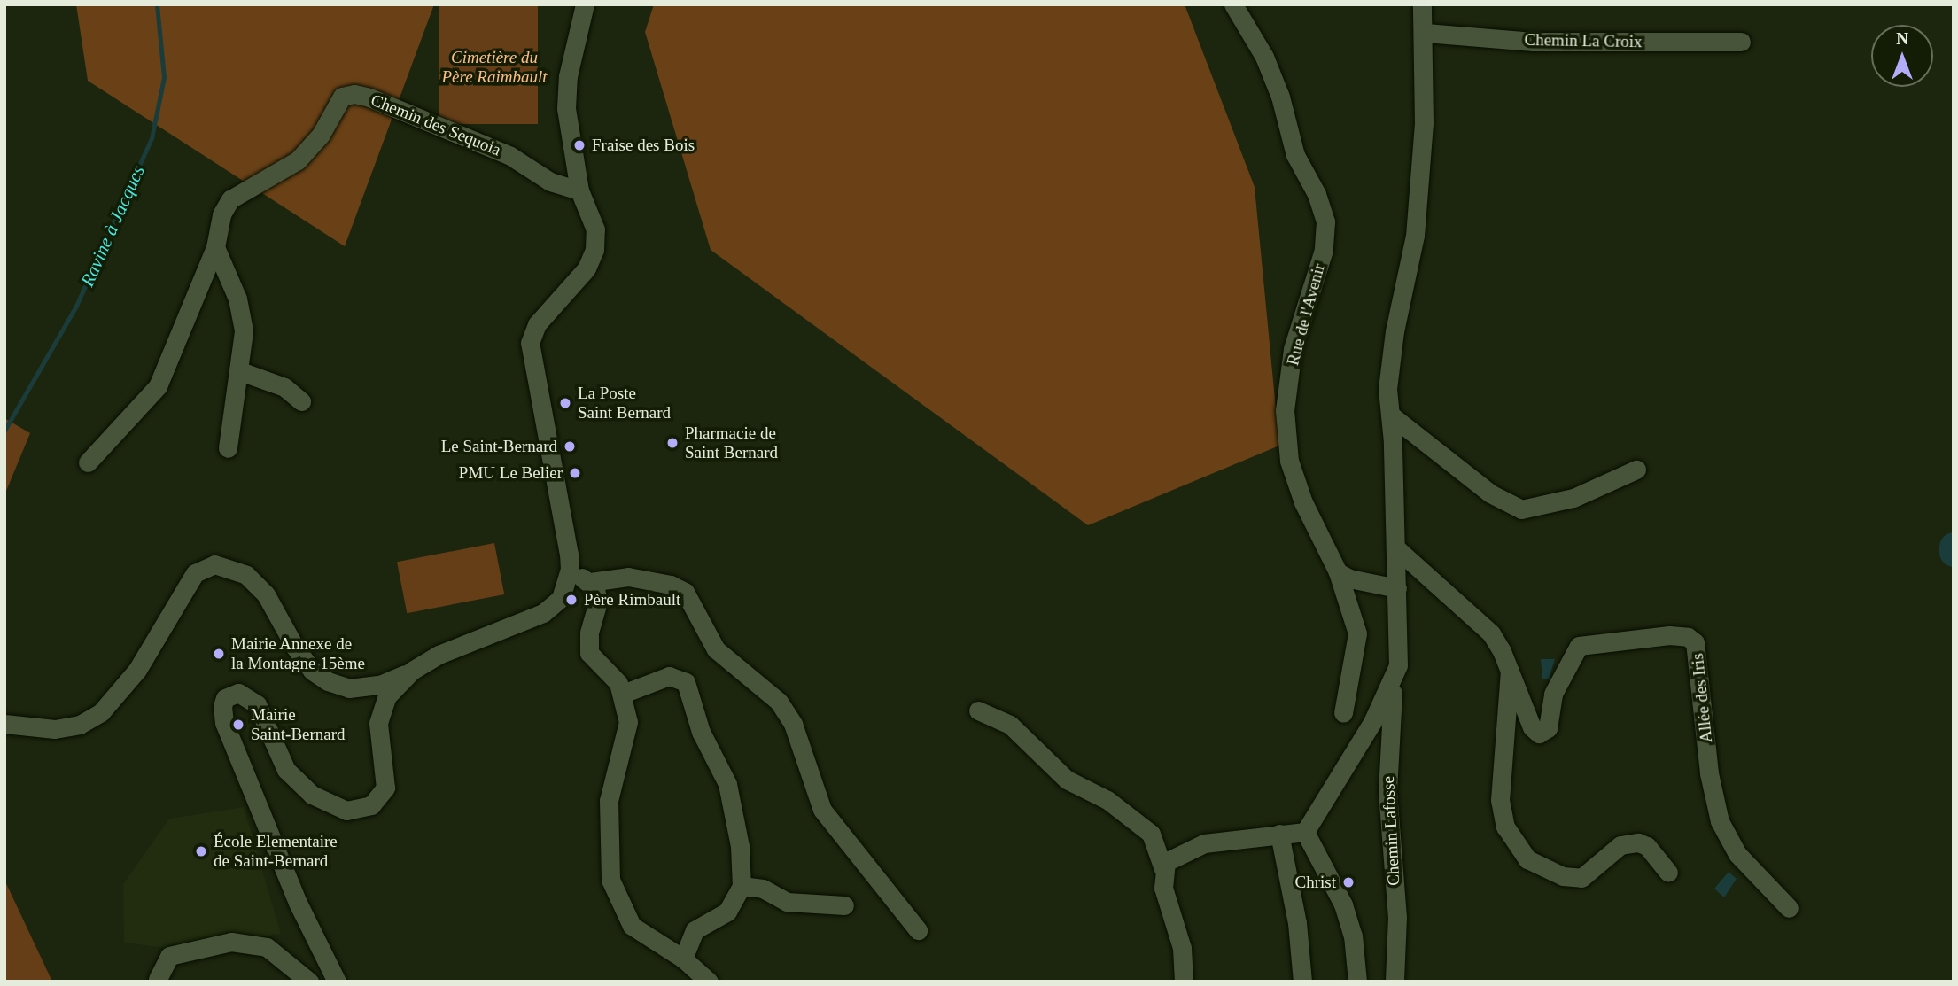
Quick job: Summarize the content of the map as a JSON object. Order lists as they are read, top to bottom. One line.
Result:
{"streets":{"street":["Chemin La Croix","Chemin des Sequoia","Rue de l'Avenir","Allée des Iris","Chemin Lafosse"]},"water":["Ravine à Jacques"],"parks":["Cimetière du Père Raimbault"],"places":["Fraise des Bois","La Poste Saint Bernard","Pharmacie de Saint Bernard","Le Saint-Bernard","PMU Le Belier","Père Rimbault","Mairie Annexe de la Montagne 15ème","Mairie Saint-Bernard","École Elementaire de Saint-Bernard","Christ"],"north":"top"}
